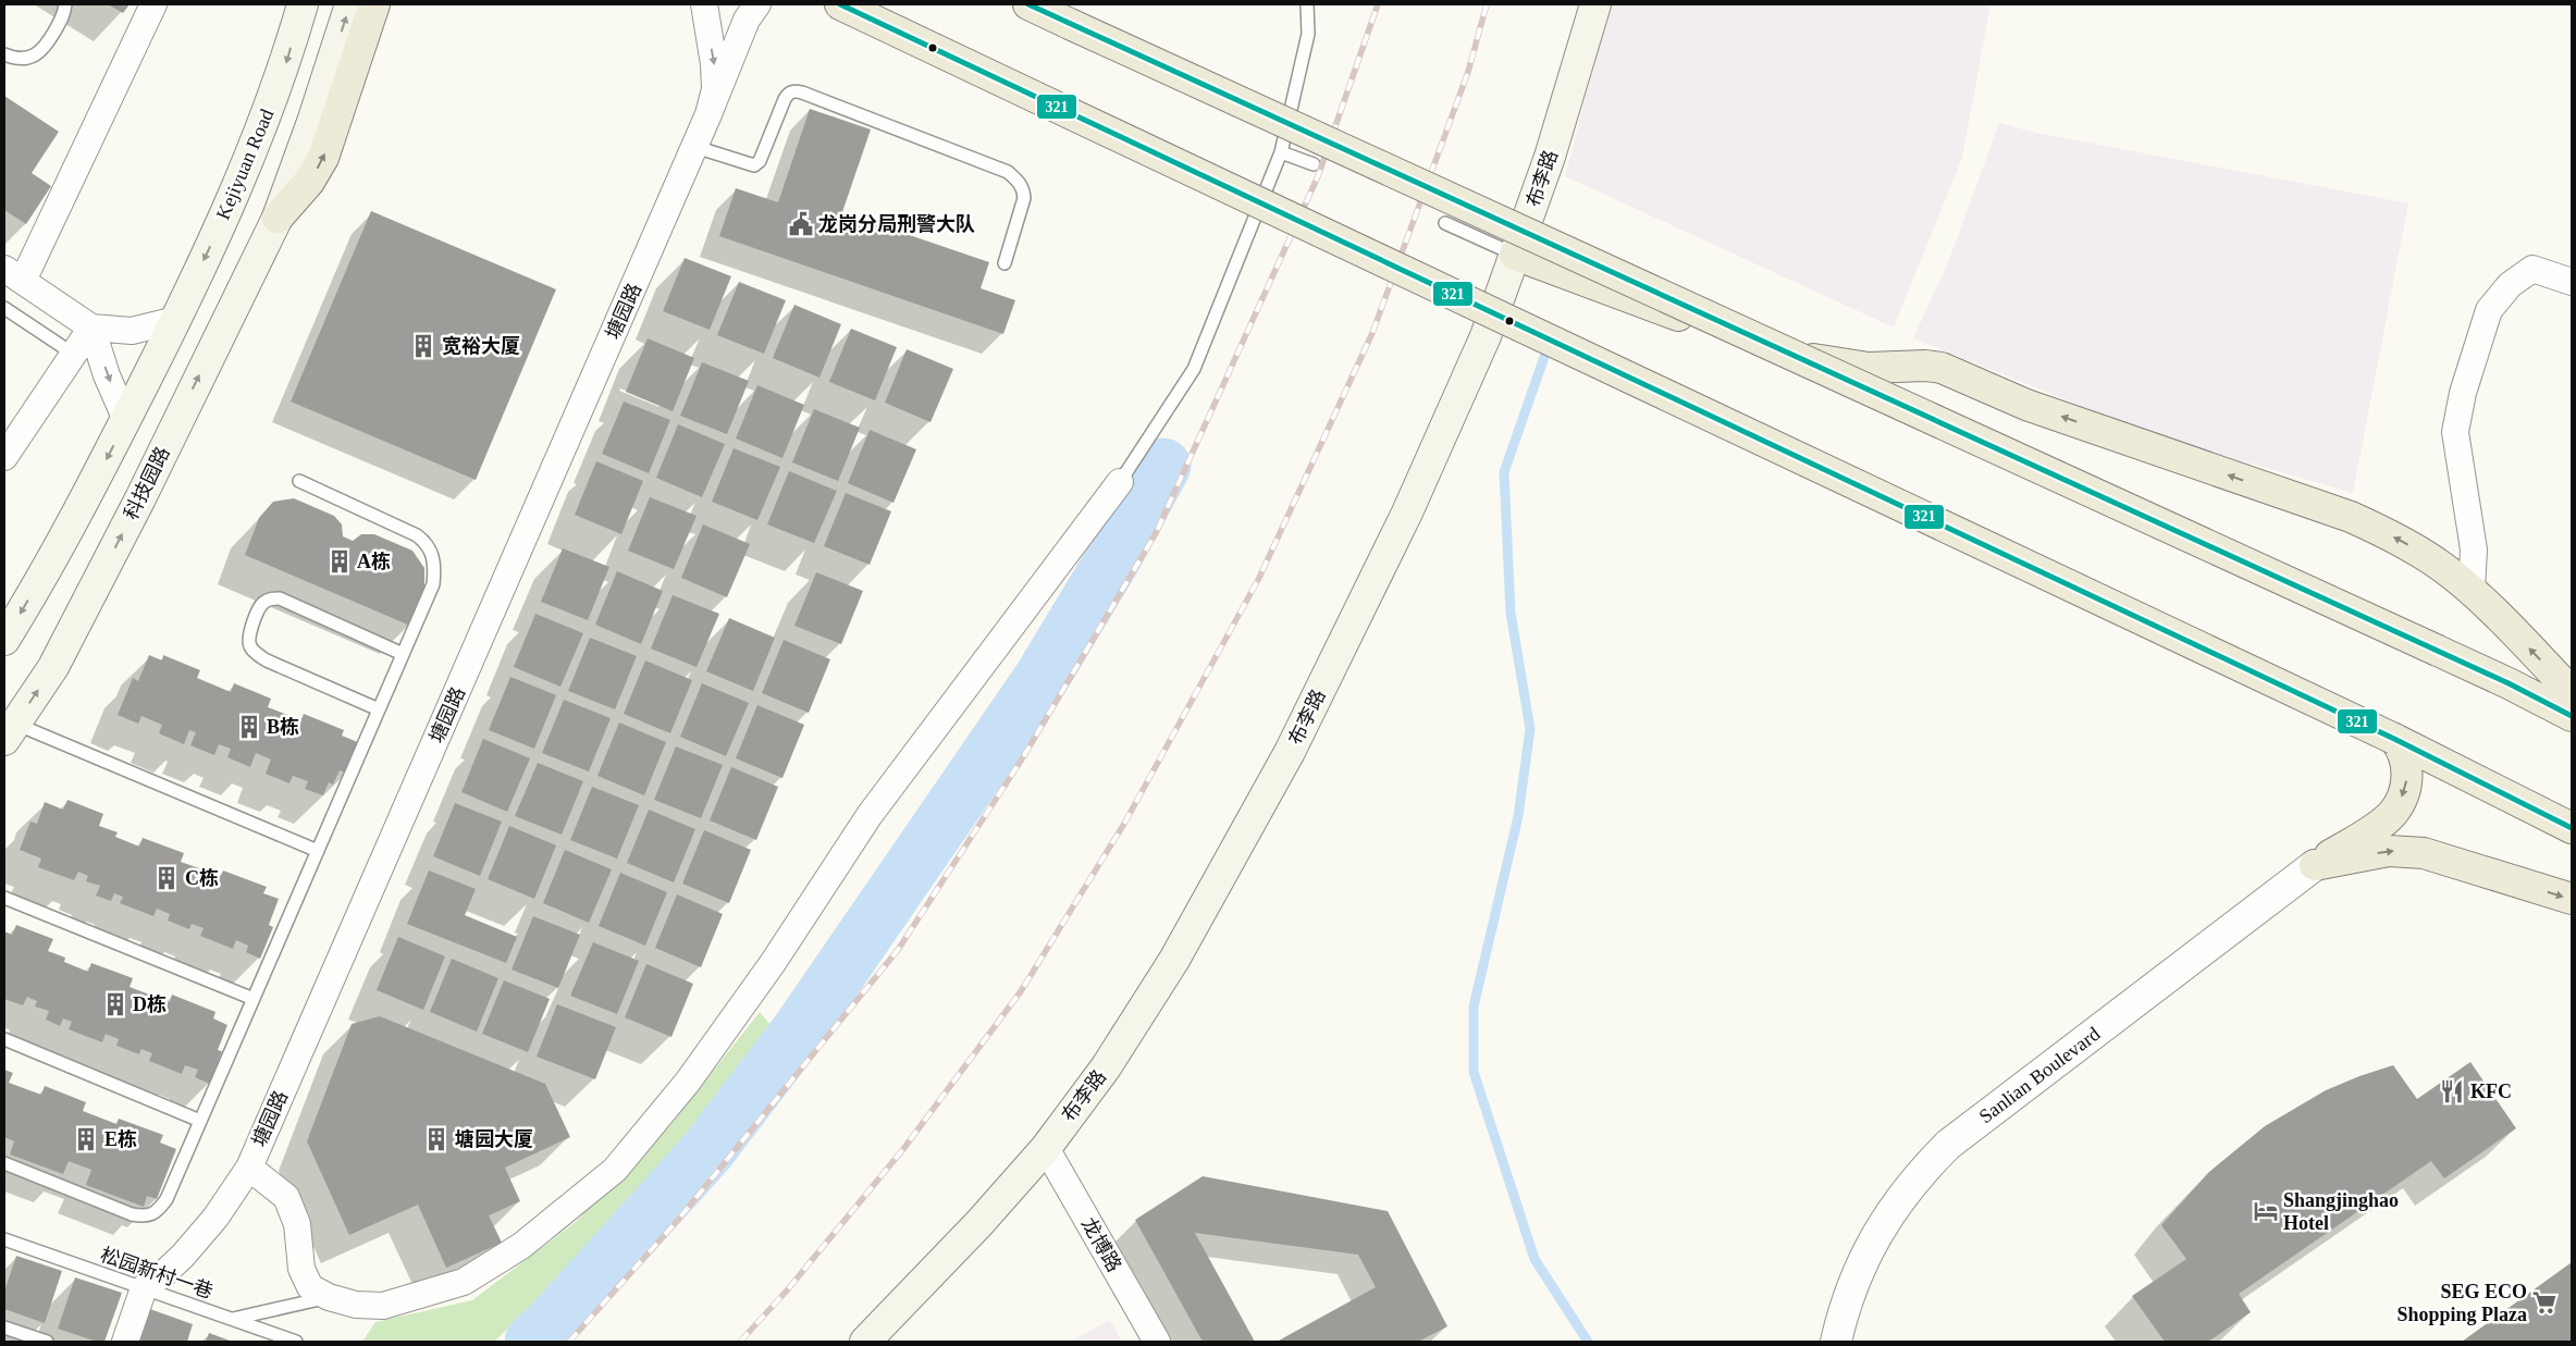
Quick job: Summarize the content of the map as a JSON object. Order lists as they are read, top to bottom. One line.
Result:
{"streets":{"main road":["Kejiyuan Road","布李路","科技园路"],"street":["塘园路","Sanlian Boulevard","龙博路"],"lane":["松园新村一巷"]},"crossings":[["布李路","龙博路"],["塘园路","松园新村一巷"]],"places":{"public building":["龙岗分局刑警大队"],"building":["宽裕大厦","A栋","B栋","C栋","D栋","E栋","塘园大厦"],"restaurant":["KFC"],"hotel":["Shangjinghao Hotel"],"supermarket":["SEG ECO Shopping Plaza"]},"lines":["transit line 321"]}
